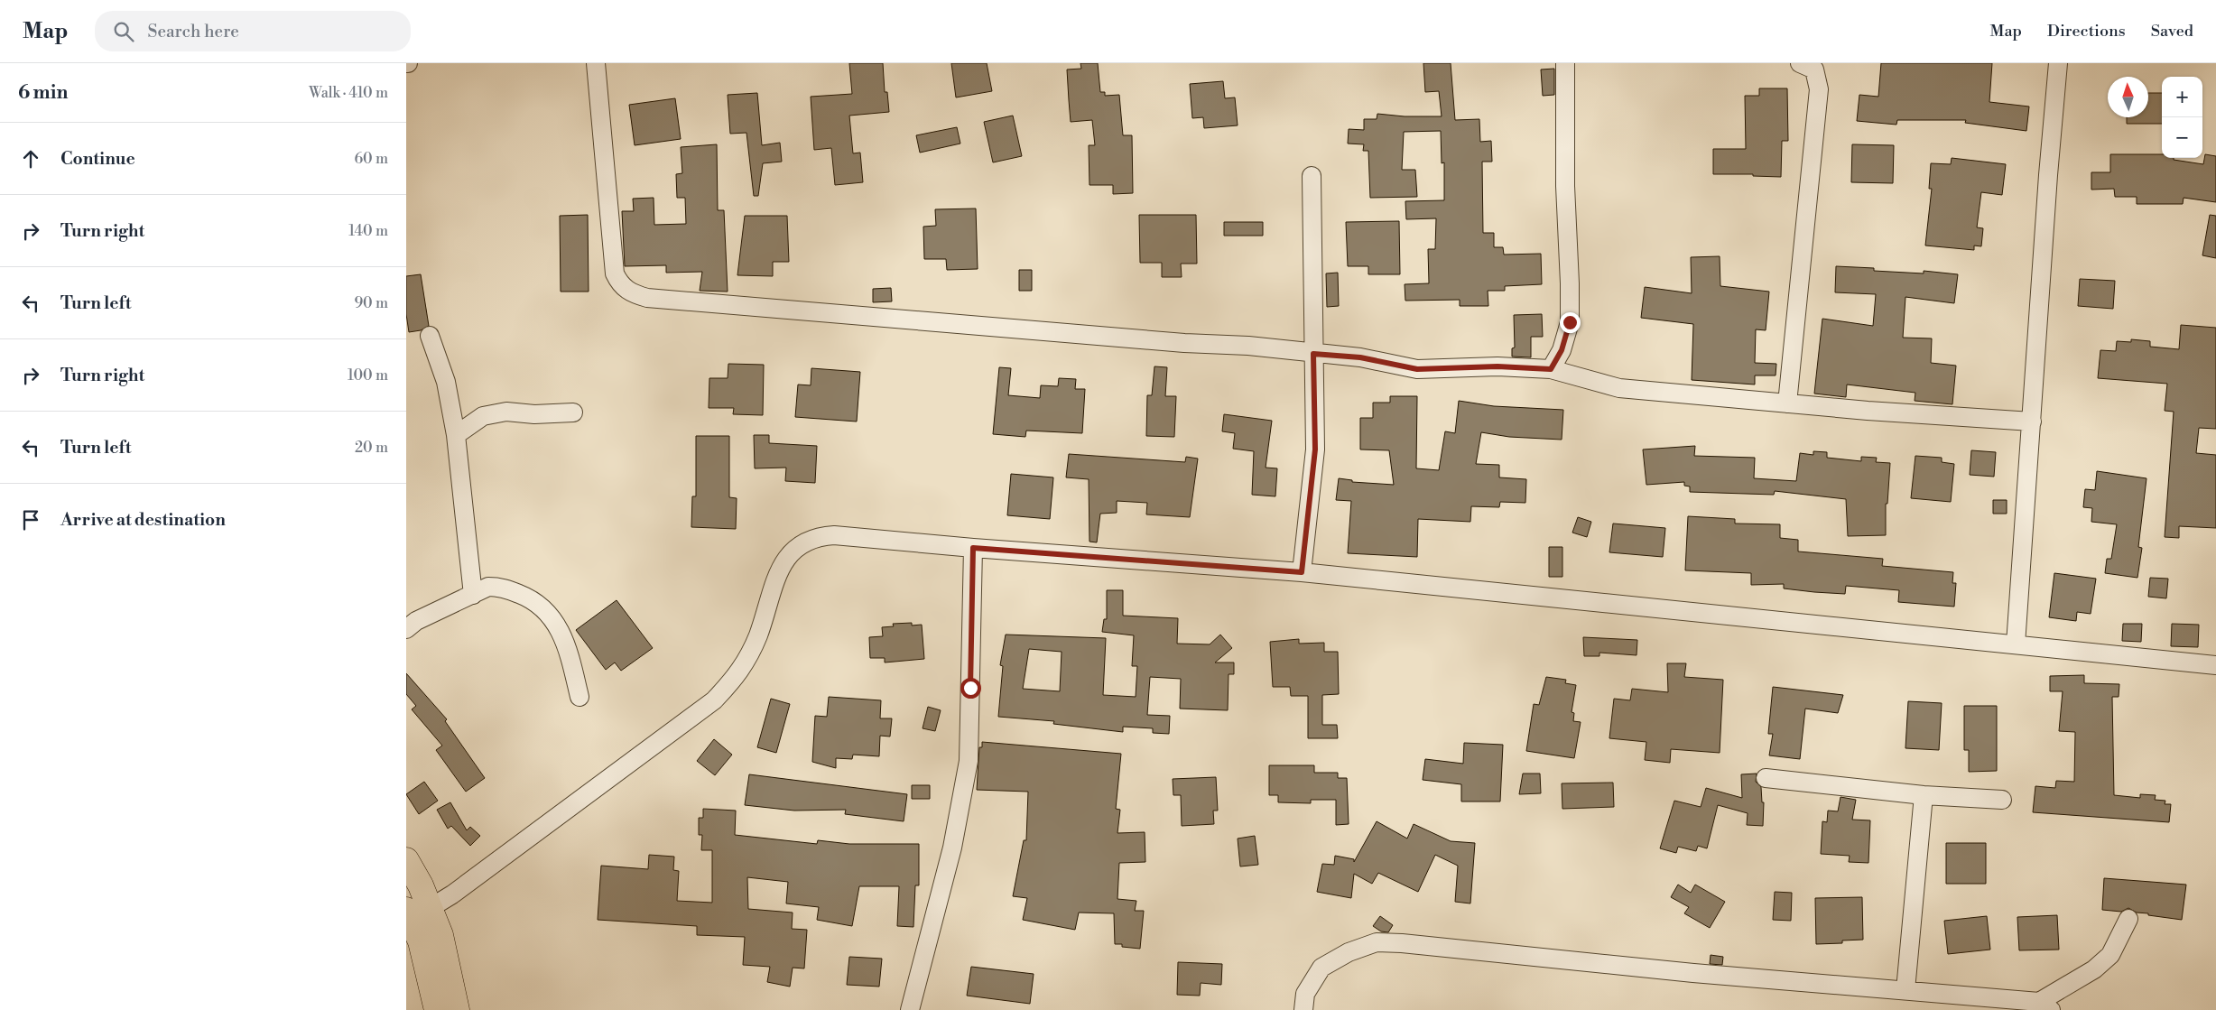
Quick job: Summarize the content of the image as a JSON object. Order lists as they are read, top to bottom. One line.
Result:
{"north":"top","page":{"header":"Map","search":"Search here","nav":["Map","Directions","Saved"],"heading":["6 min","Walk · 410 m"],"map_buttons":["+","−"],"list":[["Continue","60 m"],["Turn right","140 m"],["Turn left","90 m"],["Turn right","100 m"],["Turn left","20 m"],"Arrive at destination"]}}
